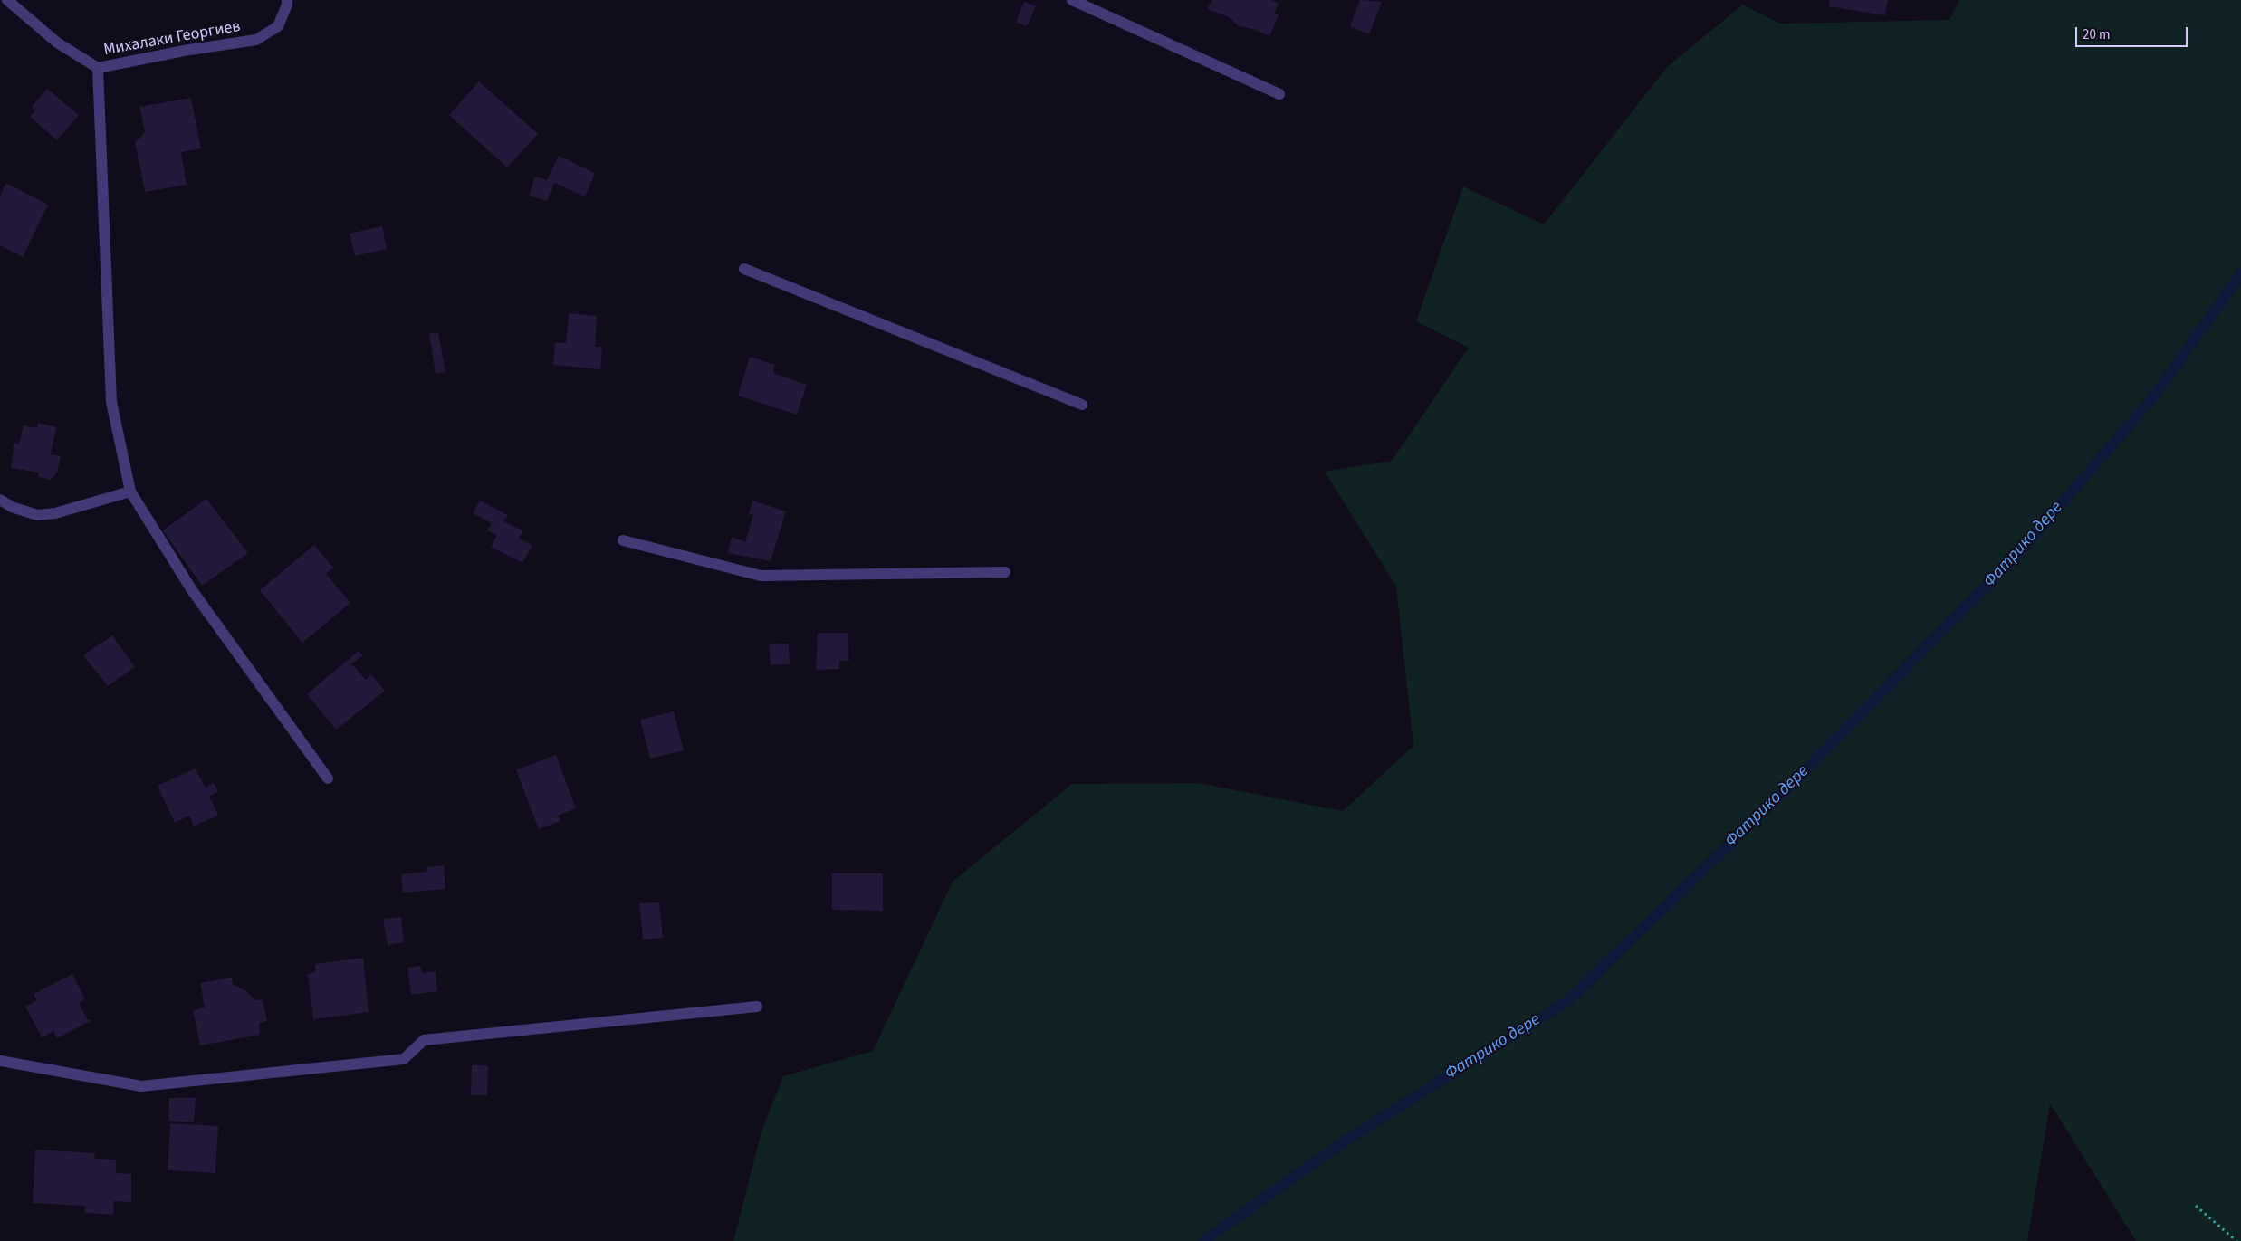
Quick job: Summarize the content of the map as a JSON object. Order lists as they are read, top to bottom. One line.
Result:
{"streets":{"street":["Михалаки Георгиев"]},"water":["Фатрико дере"],"scale_bar":"20 m"}
